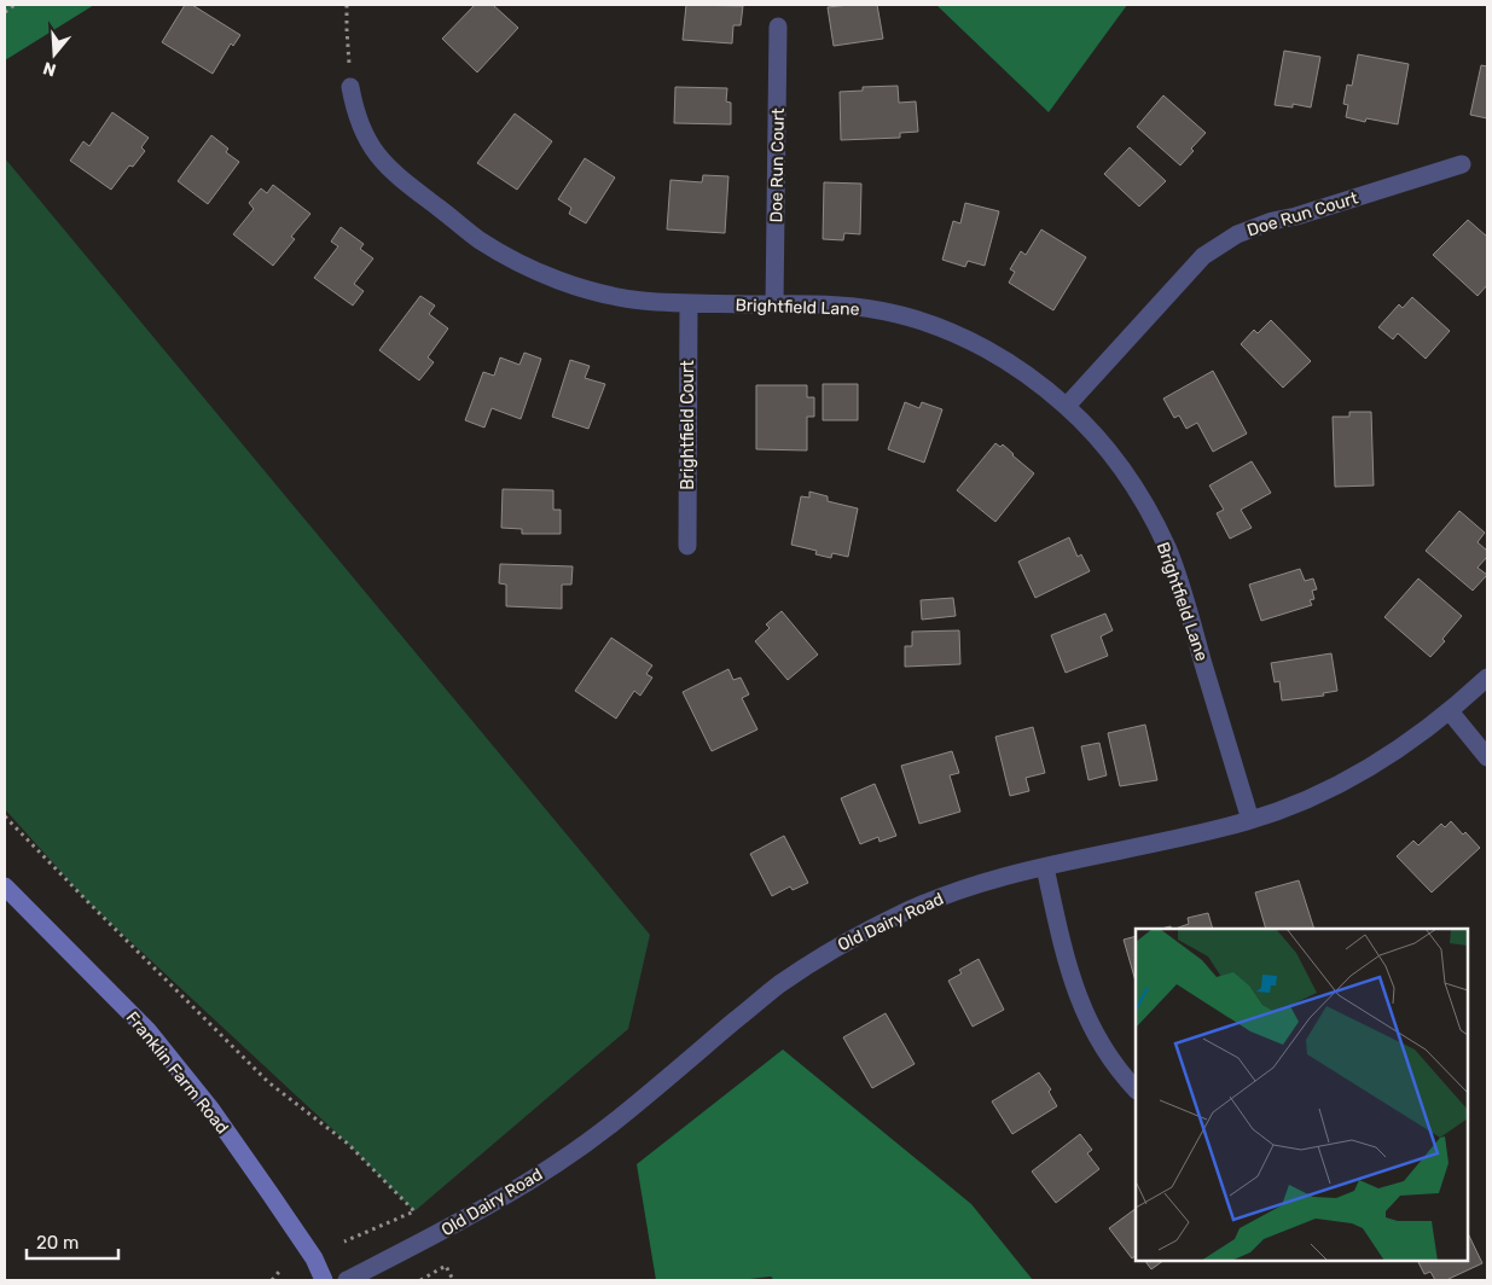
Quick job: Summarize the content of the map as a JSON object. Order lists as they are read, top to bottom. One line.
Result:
{"streets":{"main road":["Franklin Farm Road"],"street":["Doe Run Court","Brightfield Lane","Brightfield Court","Old Dairy Road"]},"crossings":[["Doe Run Court","Brightfield Lane"],["Brightfield Lane","Brightfield Court"],["Brightfield Lane","Old Dairy Road"]],"scale_bar":"20 m","north":"bottom"}
